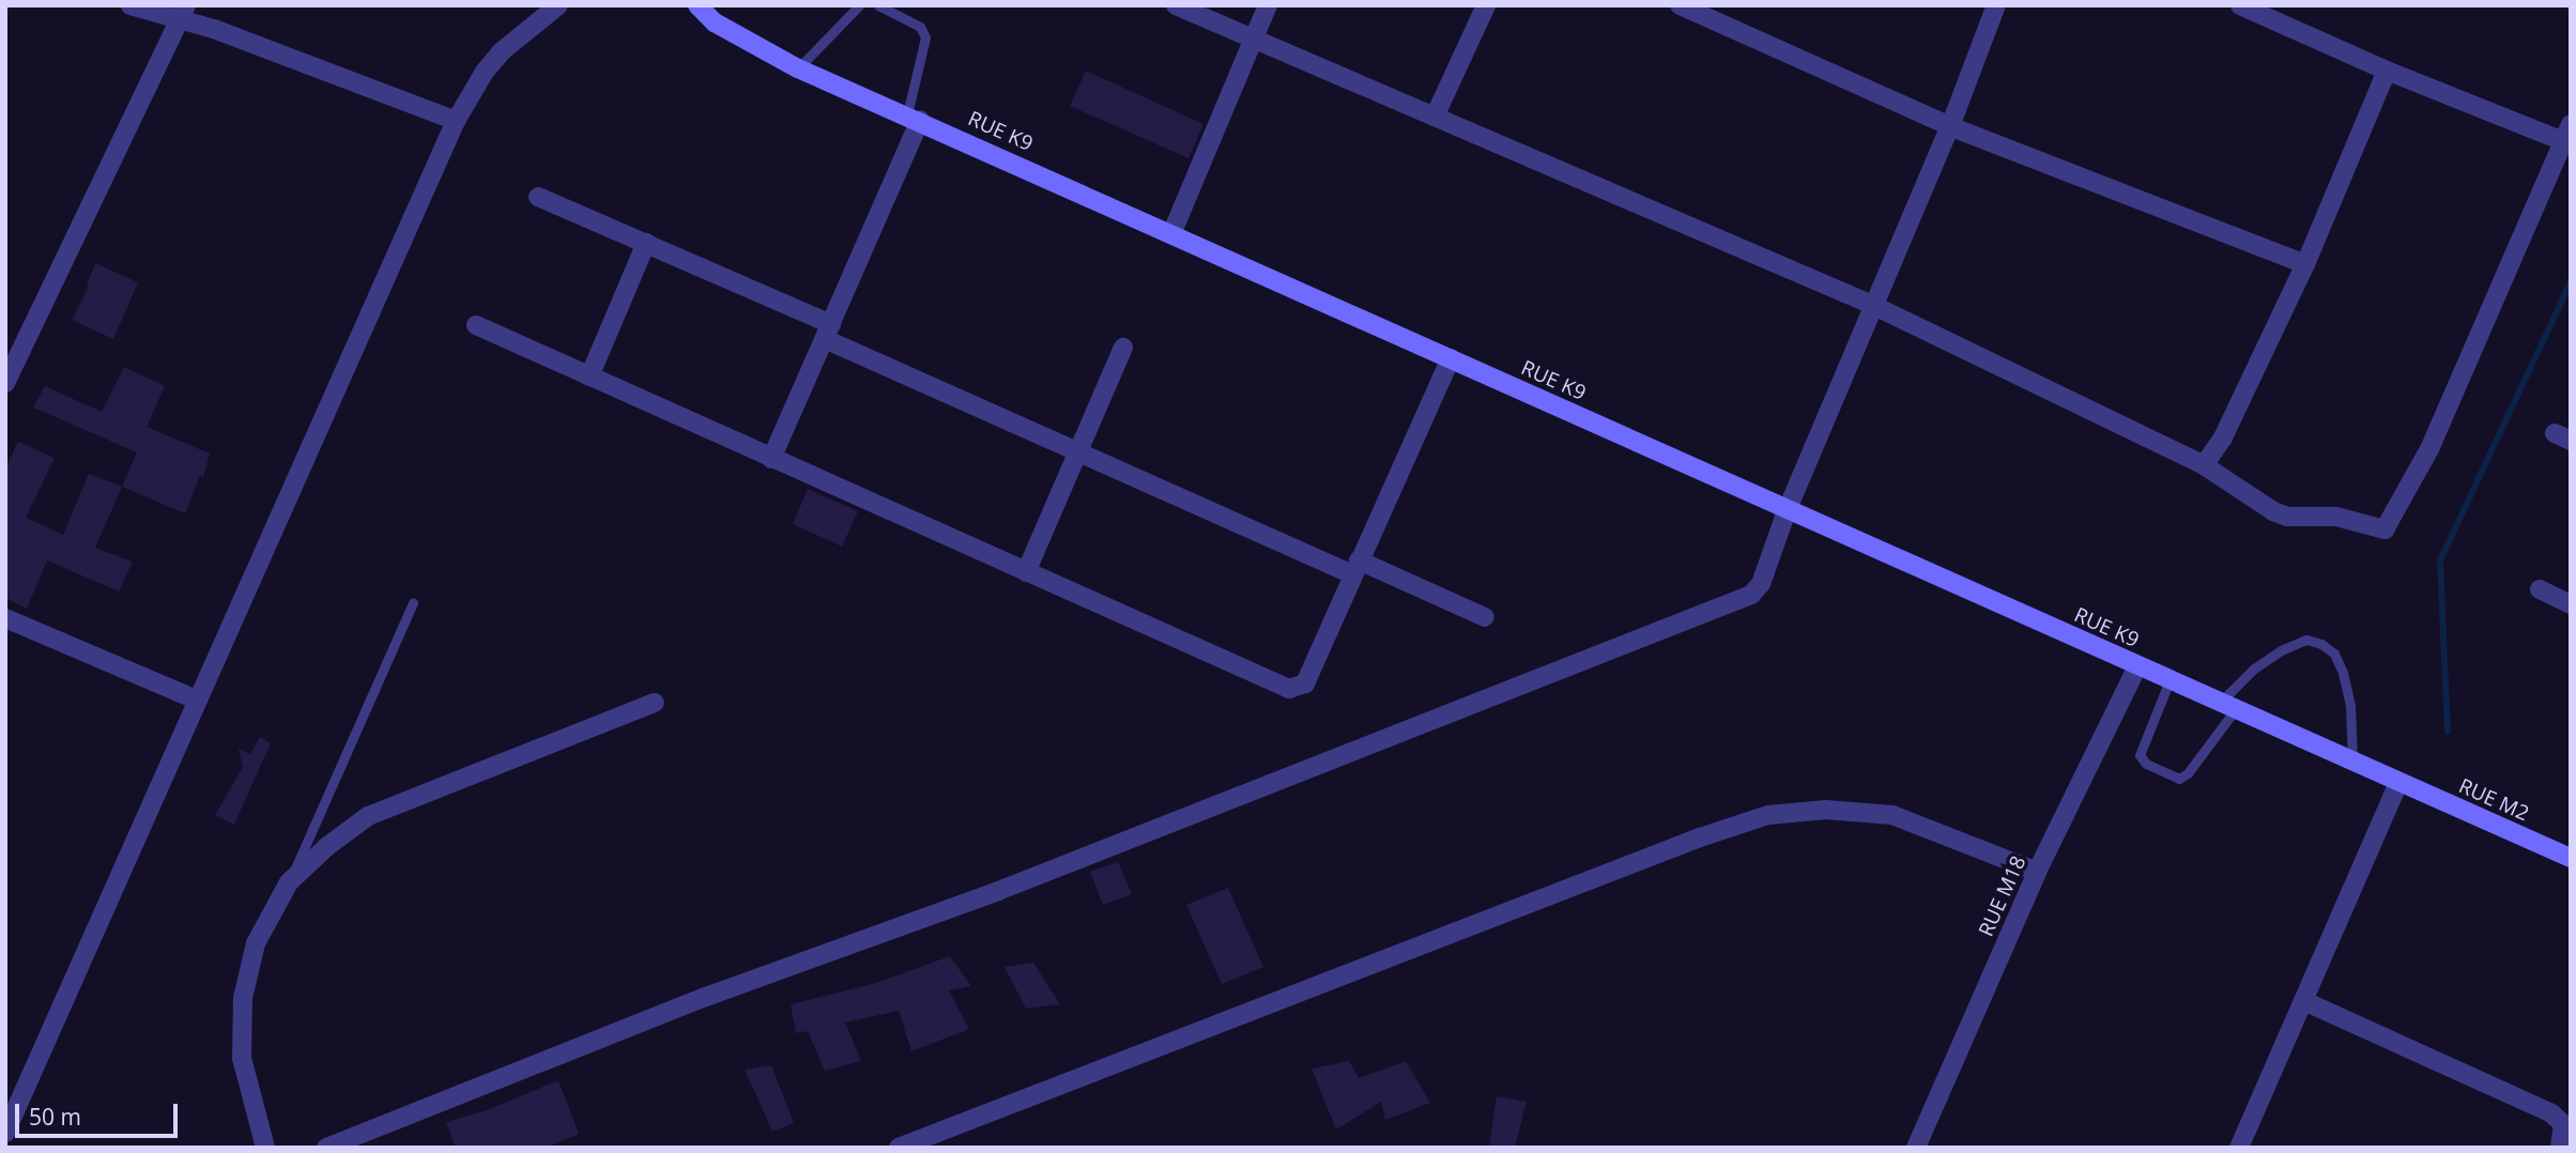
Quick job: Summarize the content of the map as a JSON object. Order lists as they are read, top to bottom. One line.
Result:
{"streets":{"street":["RUE K9","RUE M2","RUE M18"]},"crossings":[["RUE K9","RUE M2"],["RUE K9","RUE M18"]],"scale_bar":"50 m"}
